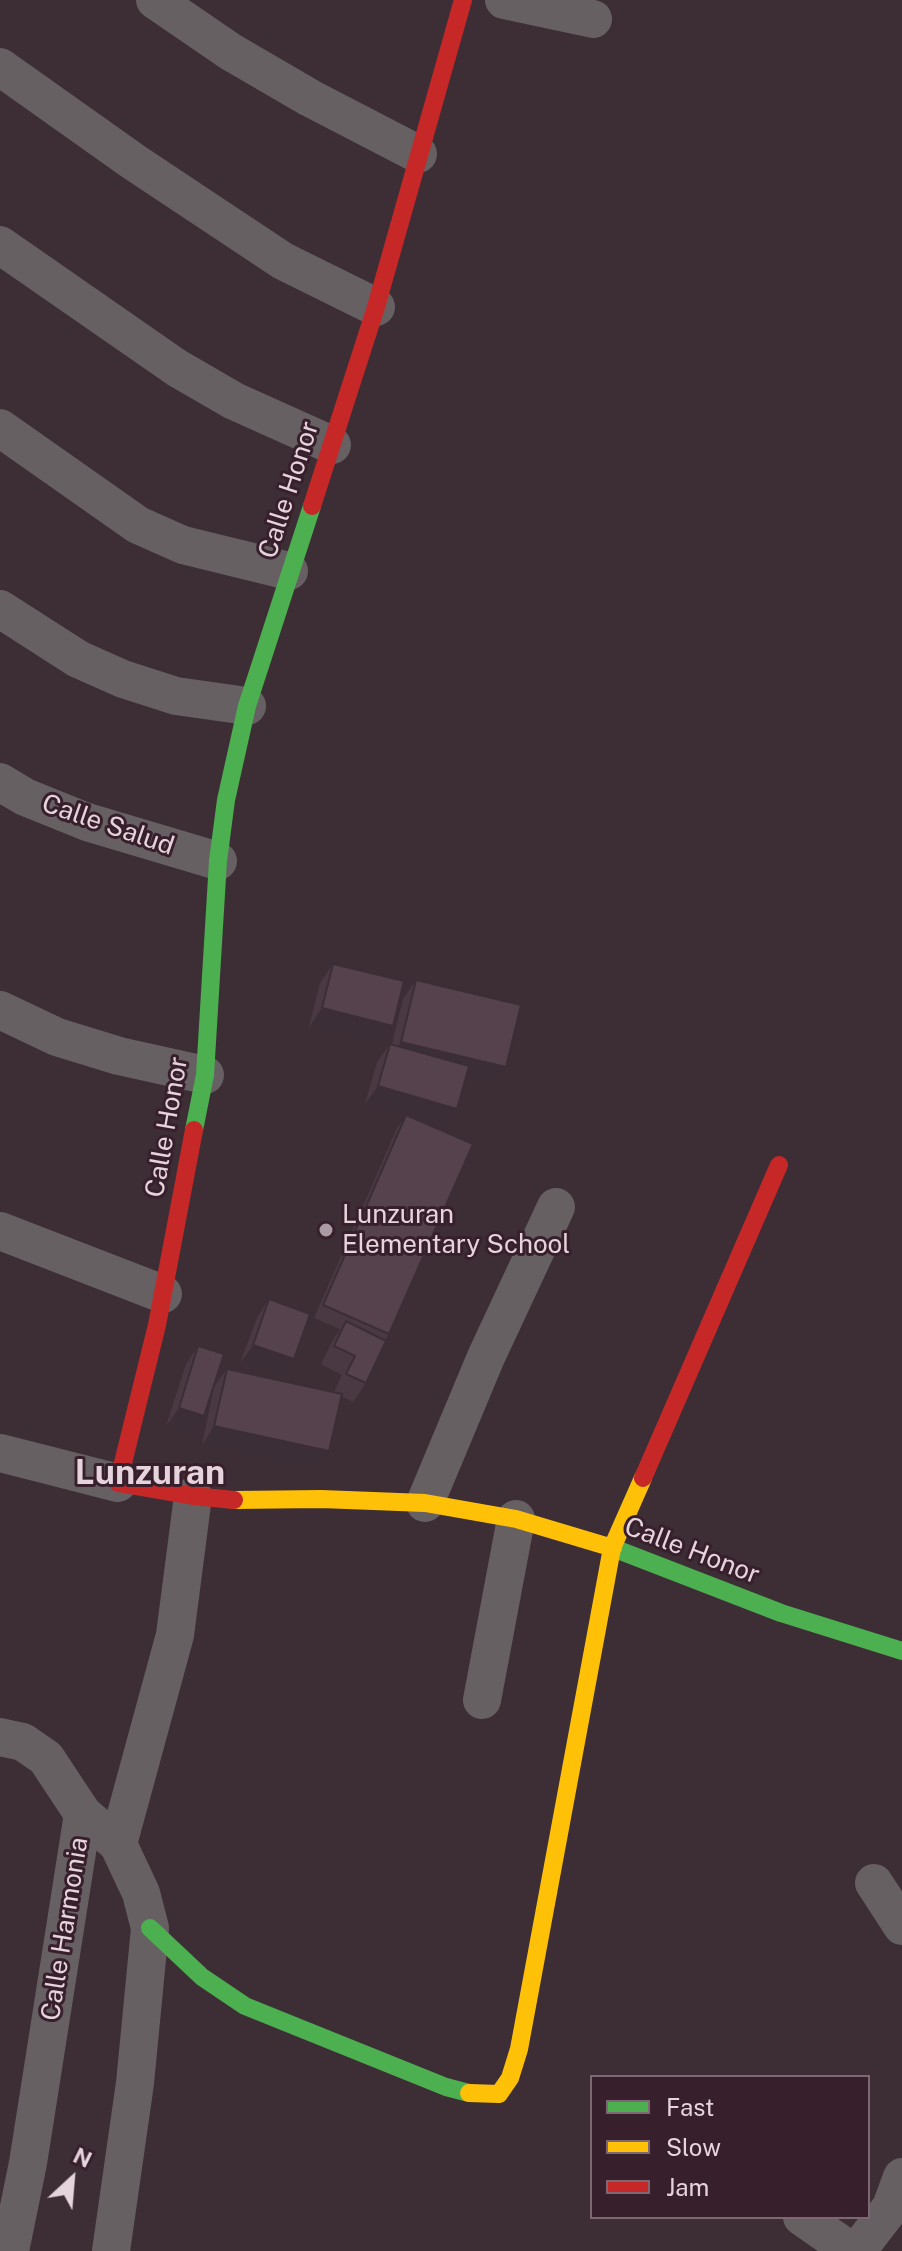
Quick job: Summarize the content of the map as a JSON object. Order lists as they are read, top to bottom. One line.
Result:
{"streets":{"street":["Calle Honor","Calle Salud","Calle Harmonia"]},"crossings":[["Calle Honor","Calle Salud"],["Calle Honor","Calle Harmonia"]],"districts":["Lunzuran"],"places":["Lunzuran Elementary School"],"legend":["Fast","Slow","Jam"],"north":"top right"}
